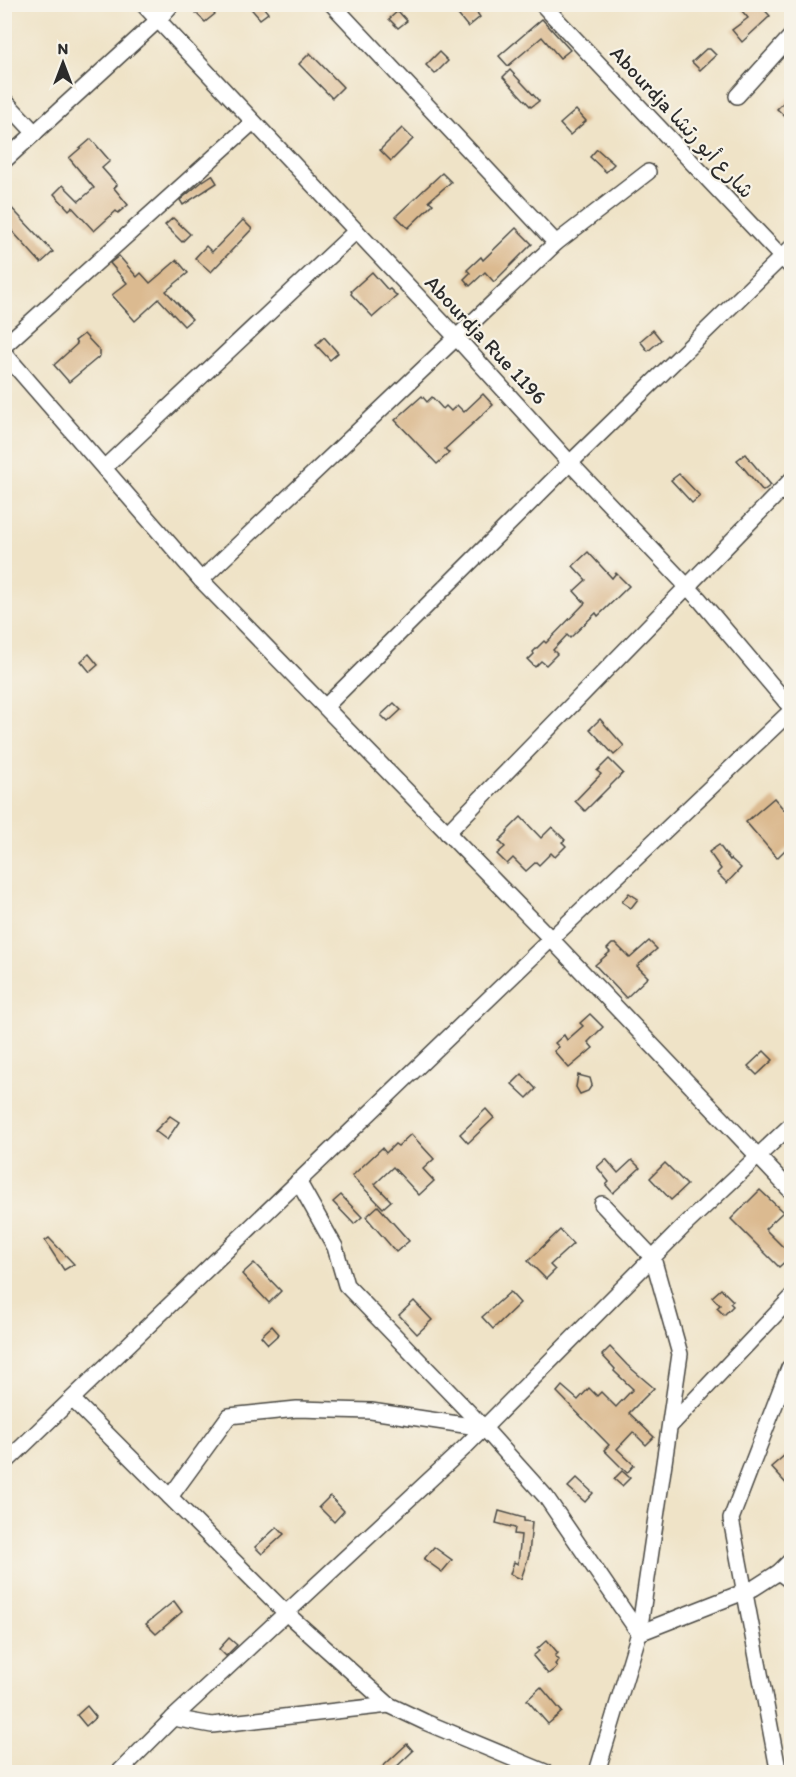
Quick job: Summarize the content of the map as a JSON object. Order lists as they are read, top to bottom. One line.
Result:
{"streets":{"street":["Abourdja شارع أبو رتشا","Abourdja Rue 1196"]},"north":"top"}
